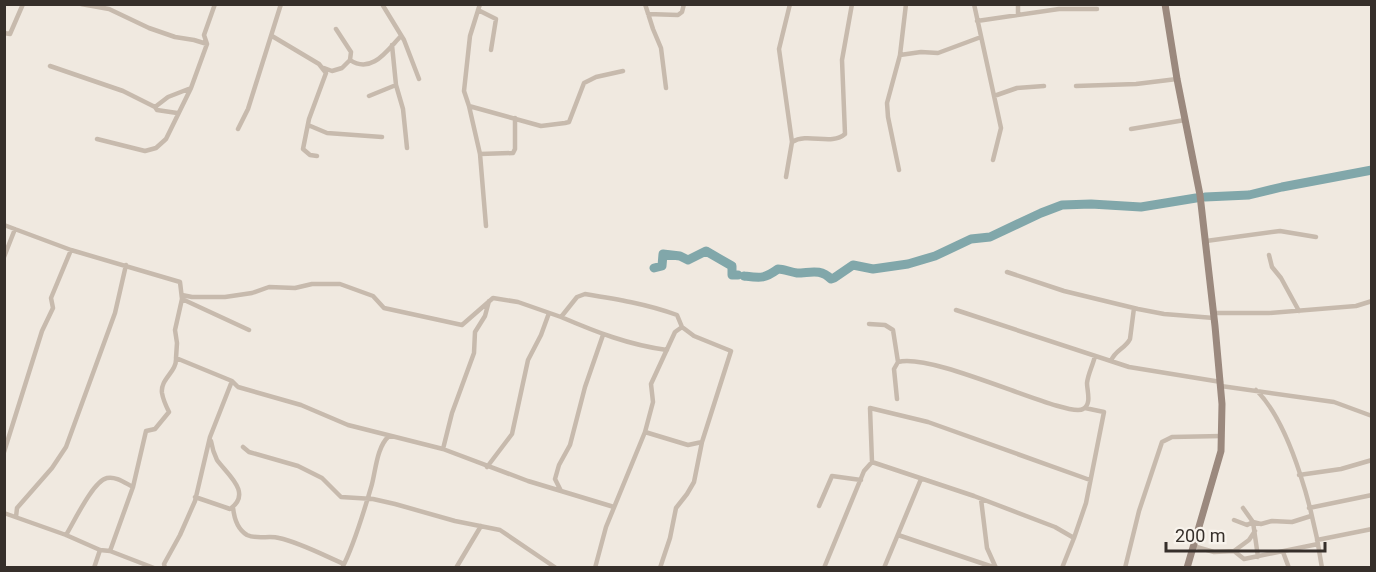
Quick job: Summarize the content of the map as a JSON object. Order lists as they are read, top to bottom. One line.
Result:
{"scale_bar":"200 m"}
